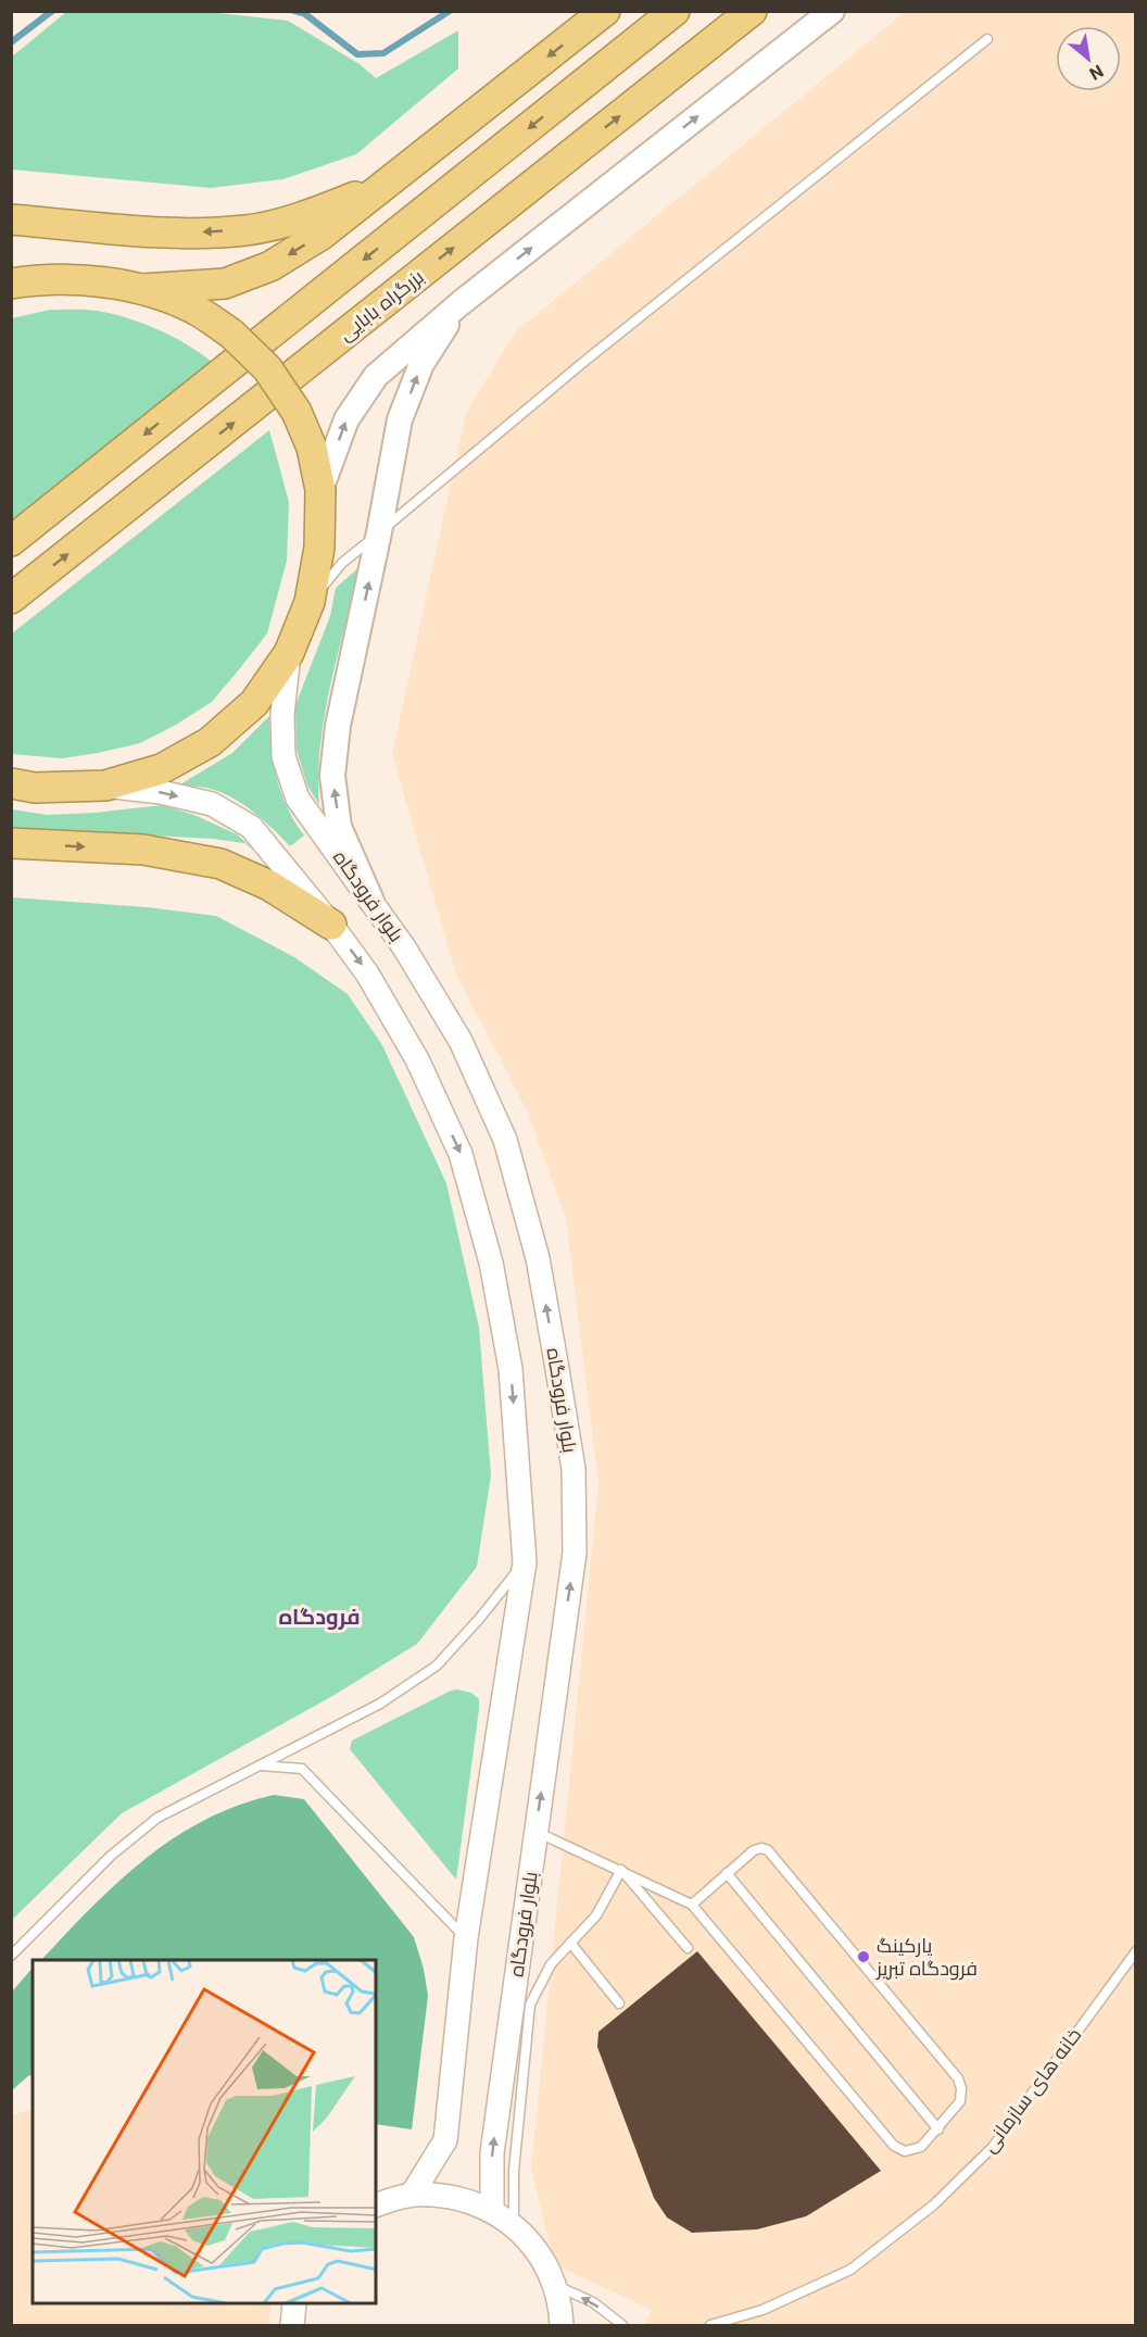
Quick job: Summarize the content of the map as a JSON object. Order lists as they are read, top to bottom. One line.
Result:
{"streets":{"highway":["بزرگراه بابایی"],"street":["بلوار فرودگاه"],"lane":["خانه های سازمانی"]},"districts":["فرودگاه"],"places":["پارکینگ فرودگاه تبریز"],"north":"bottom right"}
